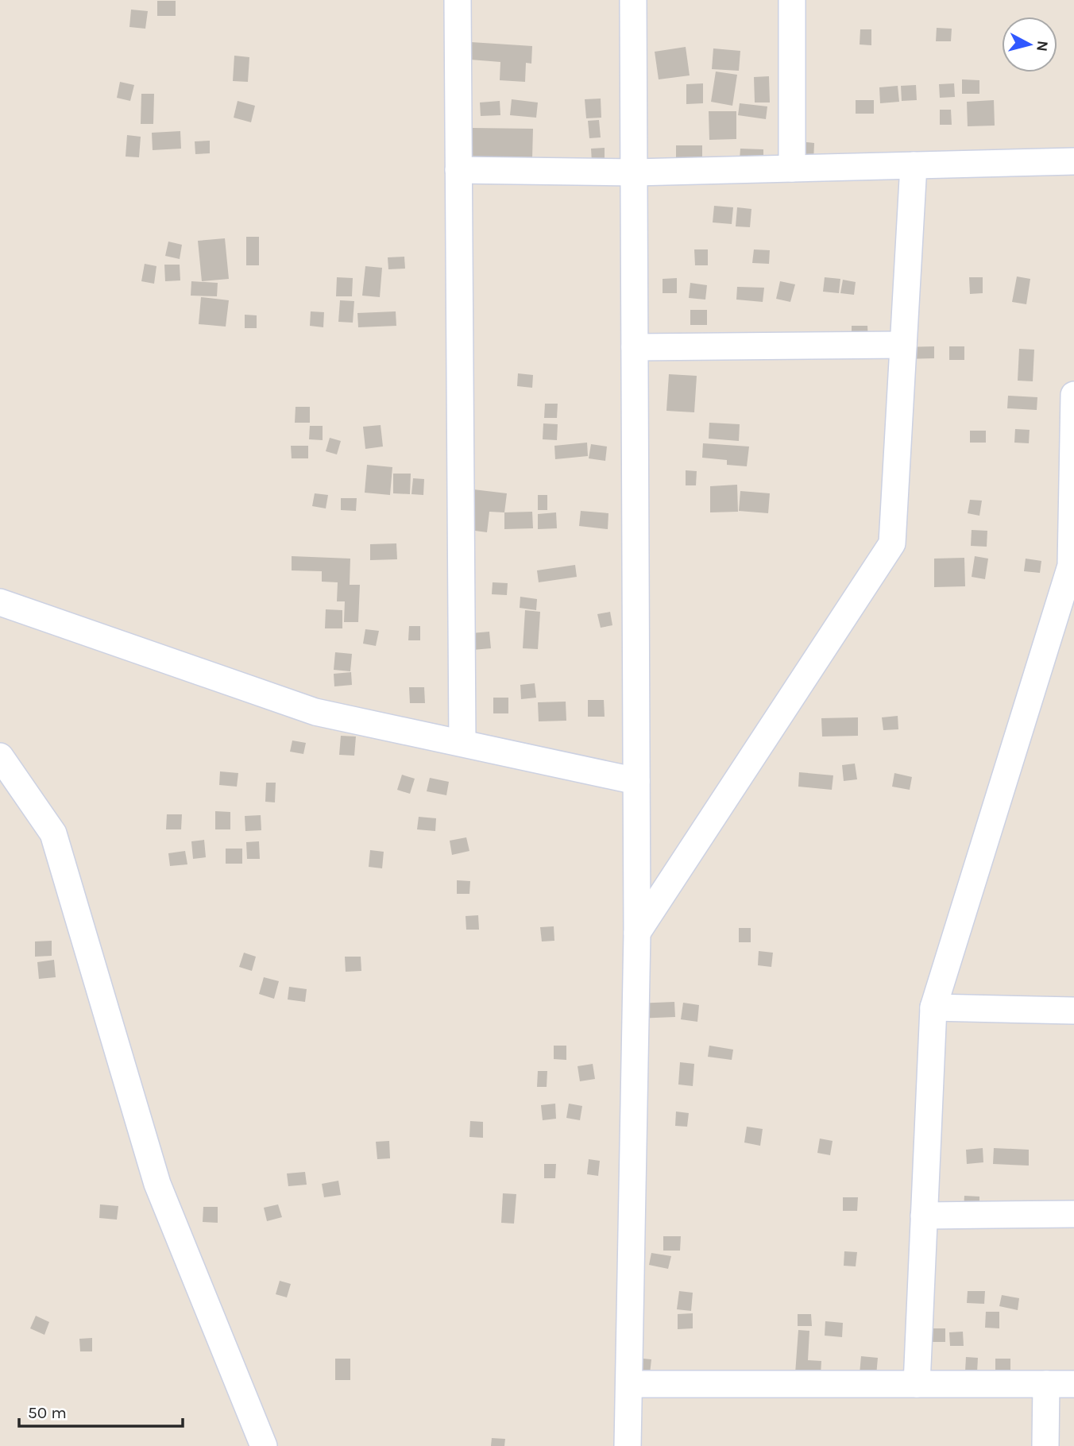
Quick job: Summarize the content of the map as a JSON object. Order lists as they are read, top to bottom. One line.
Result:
{"scale_bar":"50 m","north":"right"}
